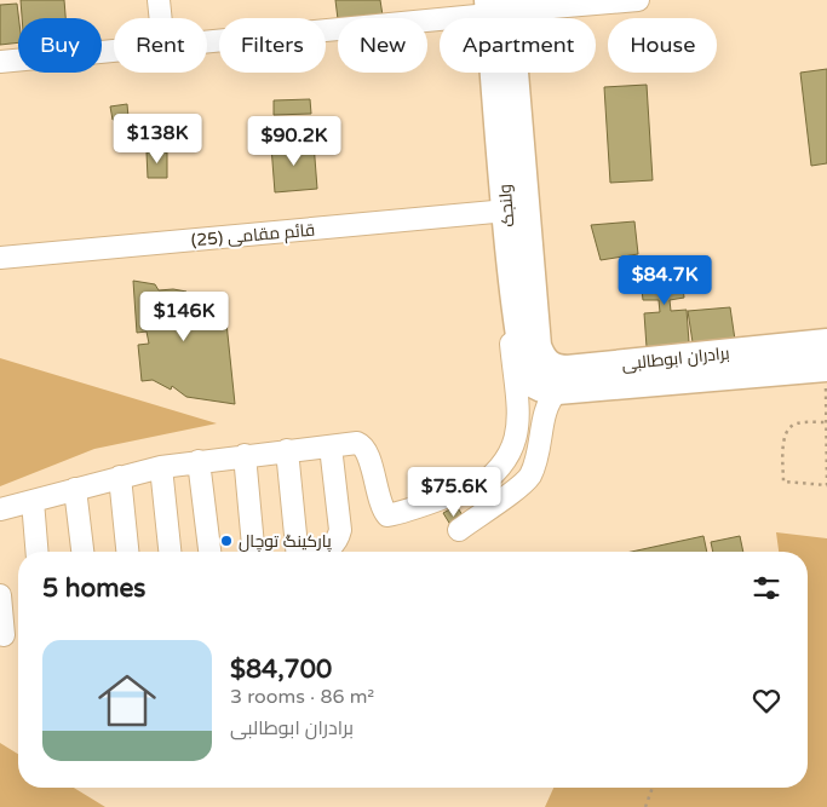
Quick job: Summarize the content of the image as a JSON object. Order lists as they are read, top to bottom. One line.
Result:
{"streets":{"main road":["ولنجک","برادران ابوطالبی"],"street":["قائم مقامی (25)"]},"crossings":[["ولنجک","قائم مقامی (25)"],["ولنجک","برادران ابوطالبی"]],"places":["پارکینگ توچال"],"page":{"chip":["Buy","Rent","Filters","New","Apartment","House"],"price":["$138K","$90.2K","$84.7K","$146K","$75.6K"],"heading":"5 homes","list":[{"name":"$84,700","note":"3 rooms · 86 m² · برادران ابوطالبی"}]}}
